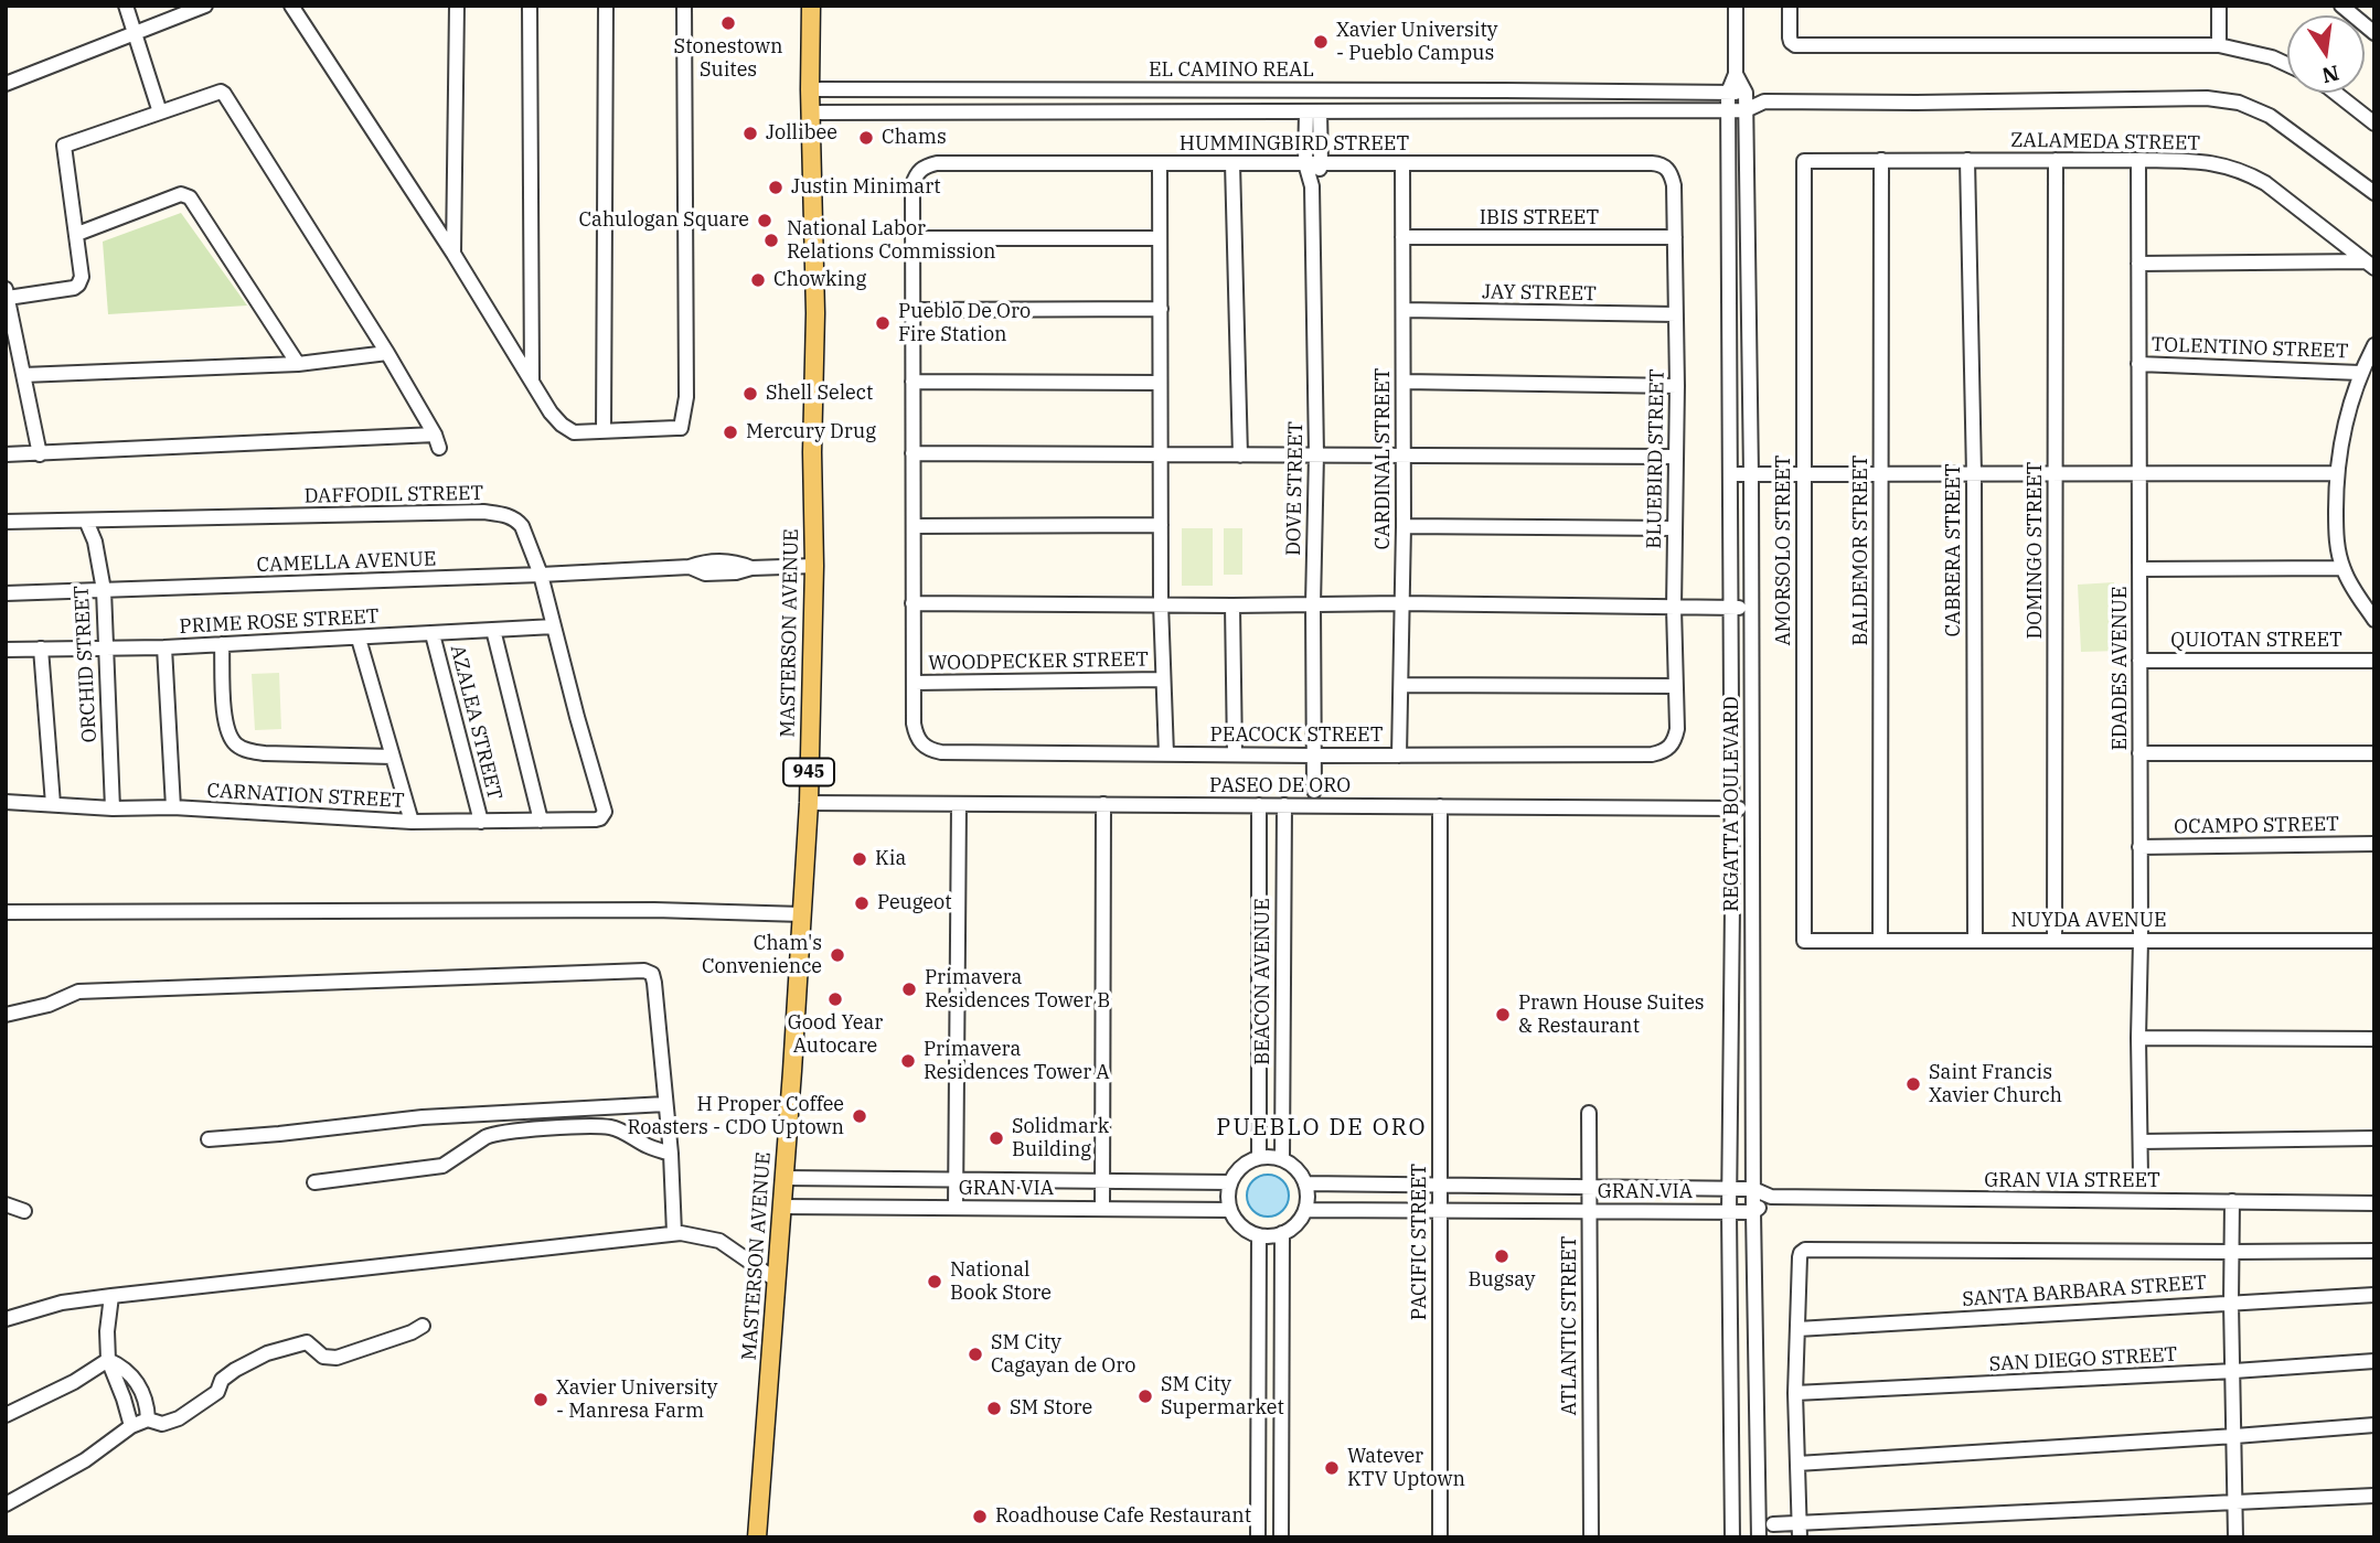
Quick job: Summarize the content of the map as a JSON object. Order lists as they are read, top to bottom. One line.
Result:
{"streets":{"main road":["MASTERSON AVENUE","945"],"street":["EL CAMINO REAL","ZALAMEDA STREET","HUMMINGBIRD STREET","IBIS STREET","JAY STREET","TOLENTINO STREET","CARDINAL STREET","BLUEBIRD STREET","DOVE STREET","DAFFODIL STREET","AMORSOLO STREET","BALDEMOR STREET","CABRERA STREET","DOMINGO STREET","CAMELLA AVENUE","PRIME ROSE STREET","QUIOTAN STREET","WOODPECKER STREET","ORCHID STREET","EDADES AVENUE","AZALEA STREET","PEACOCK STREET","PASEO DE ORO","CARNATION STREET","REGATTA BOULEVARD","OCAMPO STREET","NUYDA AVENUE","BEACON AVENUE","GRAN VIA STREET","GRAN VIA","PACIFIC STREET","SANTA BARBARA STREET","ATLANTIC STREET","SAN DIEGO STREET"]},"crossings":[["EL CAMINO REAL","MASTERSON AVENUE"],["EL CAMINO REAL","REGATTA BOULEVARD"],["ZALAMEDA STREET","AMORSOLO STREET"],["ZALAMEDA STREET","BALDEMOR STREET"],["ZALAMEDA STREET","CABRERA STREET"],["ZALAMEDA STREET","DOMINGO STREET"],["ZALAMEDA STREET","EDADES AVENUE"],["HUMMINGBIRD STREET","CARDINAL STREET"],["HUMMINGBIRD STREET","BLUEBIRD STREET"],["HUMMINGBIRD STREET","DOVE STREET"],["IBIS STREET","CARDINAL STREET"],["IBIS STREET","BLUEBIRD STREET"],["JAY STREET","CARDINAL STREET"],["JAY STREET","BLUEBIRD STREET"],["TOLENTINO STREET","EDADES AVENUE"],["CARDINAL STREET","PEACOCK STREET"],["BLUEBIRD STREET","PEACOCK STREET"],["DOVE STREET","PEACOCK STREET"],["DAFFODIL STREET","CAMELLA AVENUE"],["DAFFODIL STREET","PRIME ROSE STREET"],["DAFFODIL STREET","ORCHID STREET"],["DAFFODIL STREET","CARNATION STREET"],["AMORSOLO STREET","NUYDA AVENUE"],["BALDEMOR STREET","NUYDA AVENUE"],["CABRERA STREET","NUYDA AVENUE"],["DOMINGO STREET","NUYDA AVENUE"],["CAMELLA AVENUE","MASTERSON AVENUE"],["CAMELLA AVENUE","ORCHID STREET"],["PRIME ROSE STREET","ORCHID STREET"],["PRIME ROSE STREET","AZALEA STREET"],["MASTERSON AVENUE","PASEO DE ORO"],["MASTERSON AVENUE","GRAN VIA"],["QUIOTAN STREET","EDADES AVENUE"],["WOODPECKER STREET","PEACOCK STREET"],["ORCHID STREET","CARNATION STREET"],["EDADES AVENUE","OCAMPO STREET"],["EDADES AVENUE","NUYDA AVENUE"],["AZALEA STREET","CARNATION STREET"],["PASEO DE ORO","REGATTA BOULEVARD"],["PASEO DE ORO","BEACON AVENUE"],["PASEO DE ORO","PACIFIC STREET"],["REGATTA BOULEVARD","GRAN VIA STREET"],["REGATTA BOULEVARD","GRAN VIA"],["BEACON AVENUE","GRAN VIA"],["GRAN VIA STREET","GRAN VIA"],["GRAN VIA","PACIFIC STREET"],["GRAN VIA","ATLANTIC STREET"]],"districts":["PUEBLO DE ORO"],"places":["Stonestown Suites","Xavier University - Pueblo Campus","Jollibee","Chams","Justin Minimart","Cahulogan Square","National Labor Relations Commission","Chowking","Pueblo De Oro Fire Station","Shell Select","Mercury Drug","Kia","Peugeot","Cham's Convenience","Primavera Residences Tower B","Good Year Autocare","Prawn House Suites & Restaurant","Primavera Residences Tower A","Saint Francis Xavier Church","H Proper Coffee Roasters - CDO Uptown","Solidmark Building","Bugsay","National Book Store","SM City Cagayan de Oro","SM City Supermarket","Xavier University - Manresa Farm","SM Store","Watever KTV Uptown","Roadhouse Cafe Restaurant"],"north":"bottom"}
